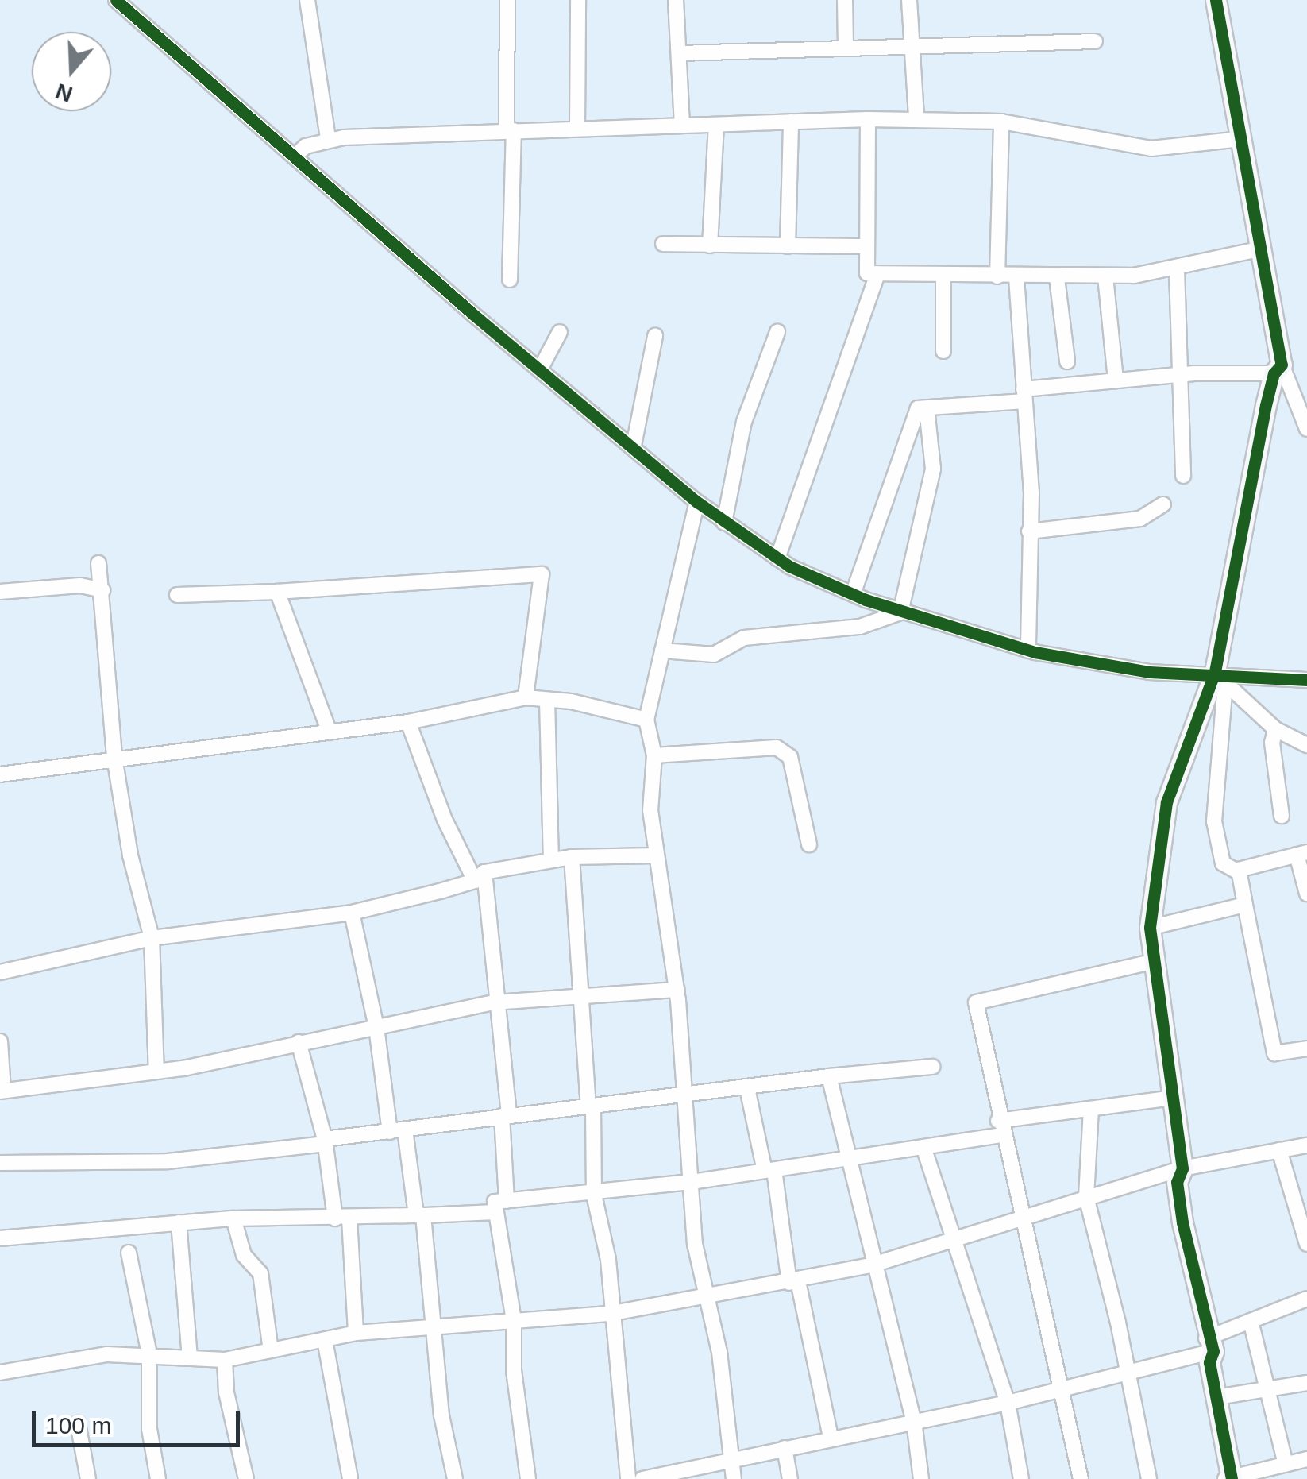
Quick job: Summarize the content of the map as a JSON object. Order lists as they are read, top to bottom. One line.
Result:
{"scale_bar":"100 m","north":"bottom"}
